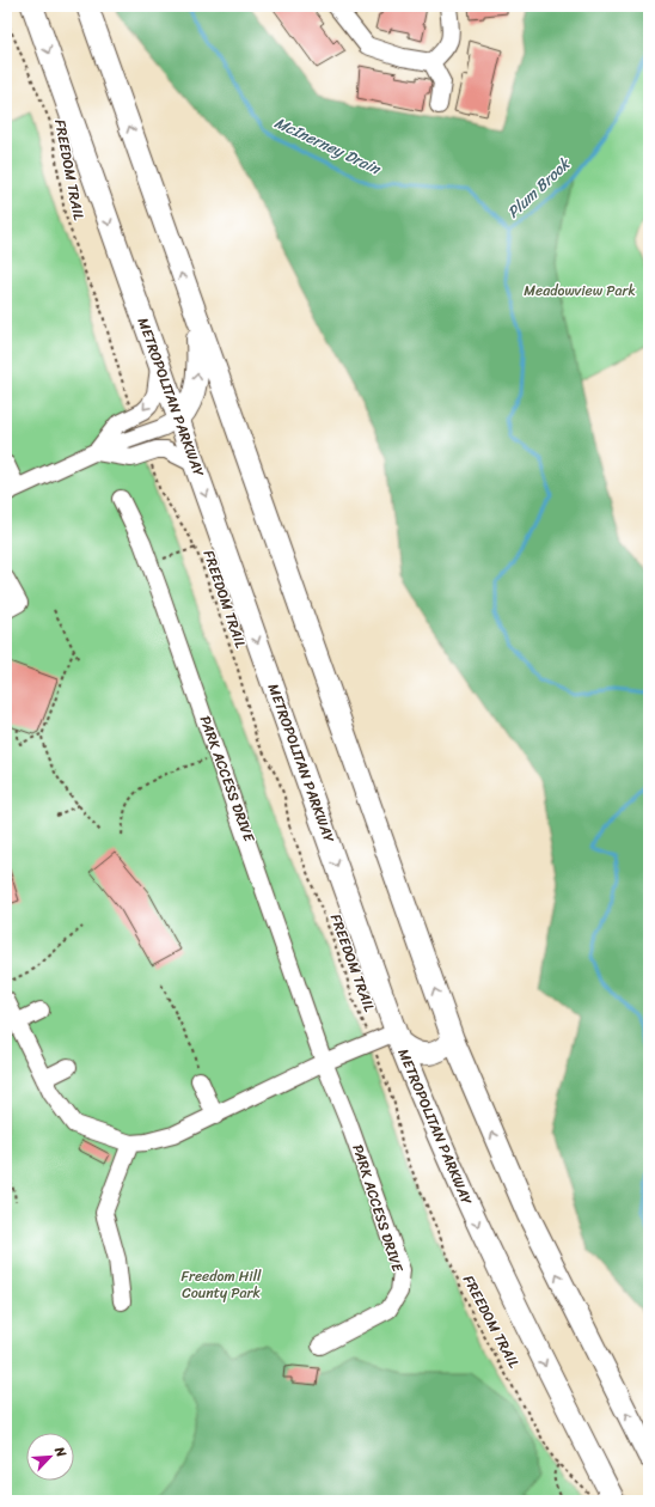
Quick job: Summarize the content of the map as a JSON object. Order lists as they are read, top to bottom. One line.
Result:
{"streets":{"main road":["METROPOLITAN PARKWAY"],"street":["PARK ACCESS DRIVE"],"path":["FREEDOM TRAIL"]},"water":["McInerney Drain","Plum Brook"],"parks":["Meadowview Park","Freedom Hill County Park"],"north":"top right"}
